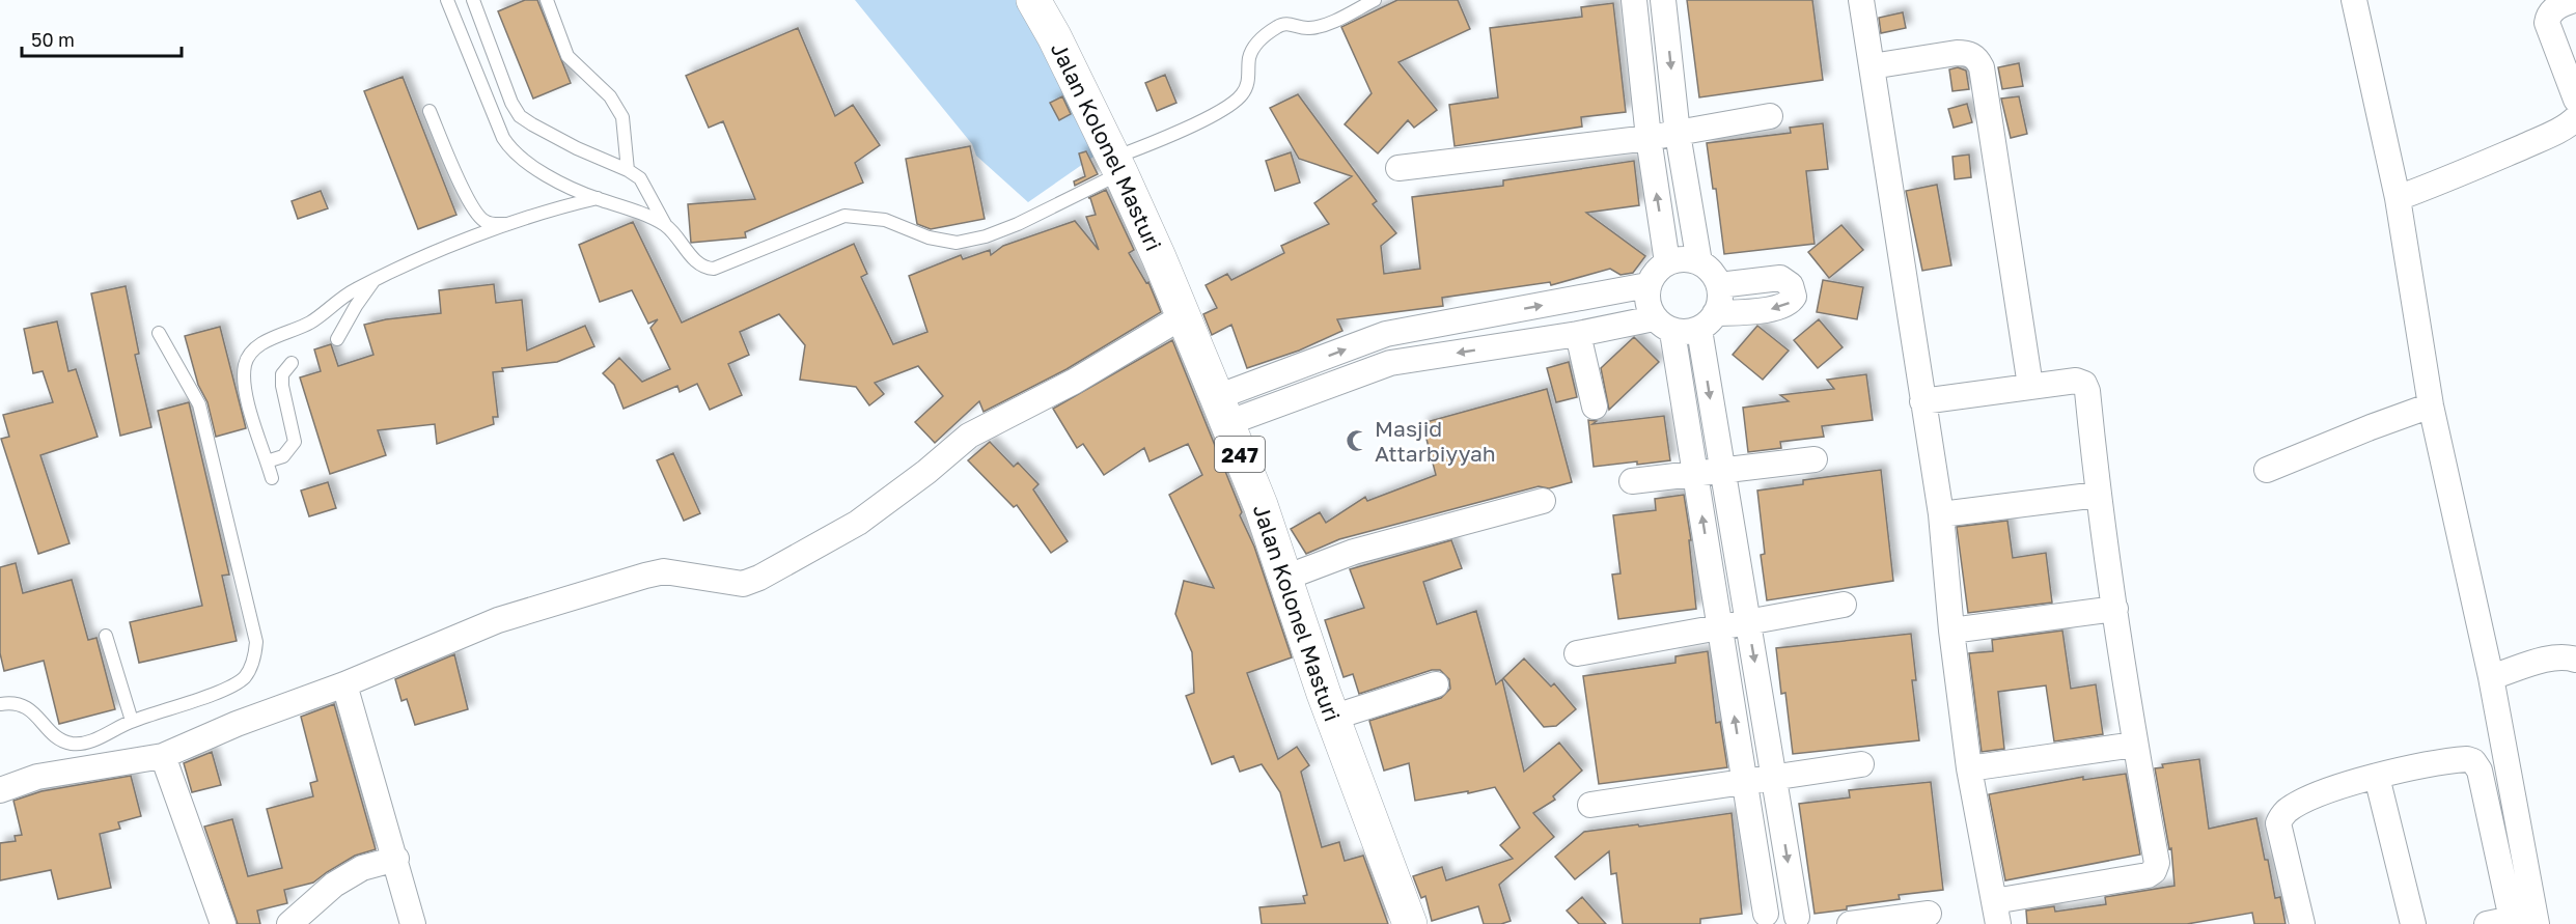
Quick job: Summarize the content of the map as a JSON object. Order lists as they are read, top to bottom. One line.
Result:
{"streets":{"main road":["Jalan Kolonel Masturi","247"]},"places":{"mosque":["Masjid Attarbiyyah"]},"scale_bar":"50 m"}
